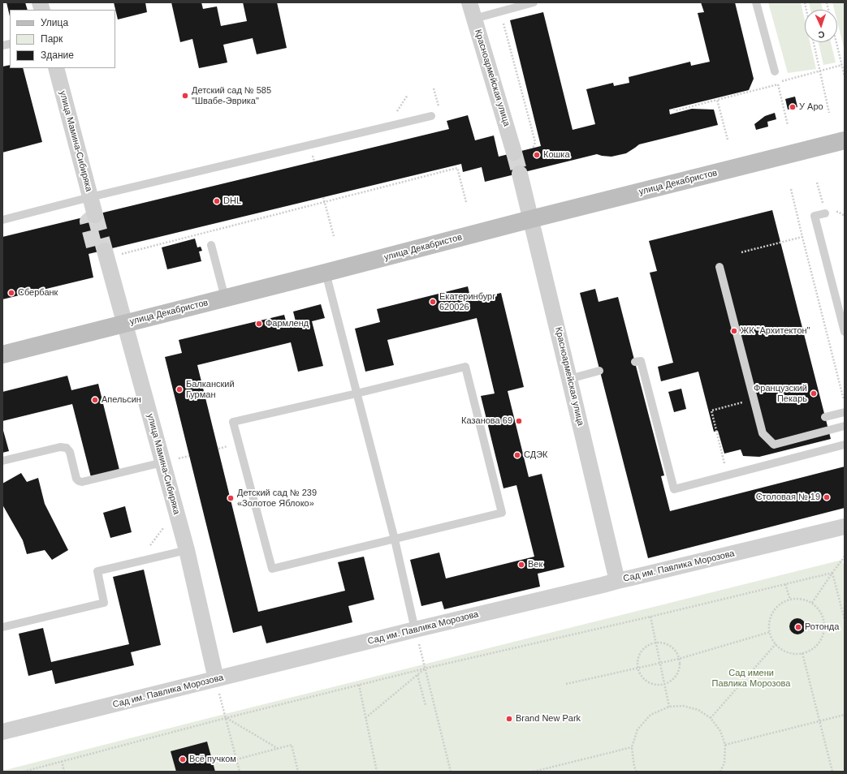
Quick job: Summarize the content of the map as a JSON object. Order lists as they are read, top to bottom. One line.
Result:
{"streets":{"main road":["улица Декабристов"],"street":["Красноармейская улица","улица Мамина-Сибиряка","Сад им. Павлика Морозова"]},"crossings":[["Красноармейская улица","улица Декабристов"],["Красноармейская улица","Сад им. Павлика Морозова"],["улица Мамина-Сибиряка","улица Декабристов"],["улица Мамина-Сибиряка","Сад им. Павлика Морозова"]],"parks":["Сад имени Павлика Морозова"],"places":["Детский сад № 585 \"Швабе-Эврика\"","У Аро","Кошка","DHL","Сбербанк","Екатеринбург 620026","Фармленд","ЖК \"Архитектон\"","Балканский Гурман","Французский Пекарь","Апельсин","Казанова 69","СДЭК","Столовая № 19","Детский сад № 239 «Золотое Яблоко»","Век","Ротонда","Brand New Park","Всё пучком"],"legend":["Улица","Парк","Здание"],"north":"bottom"}
